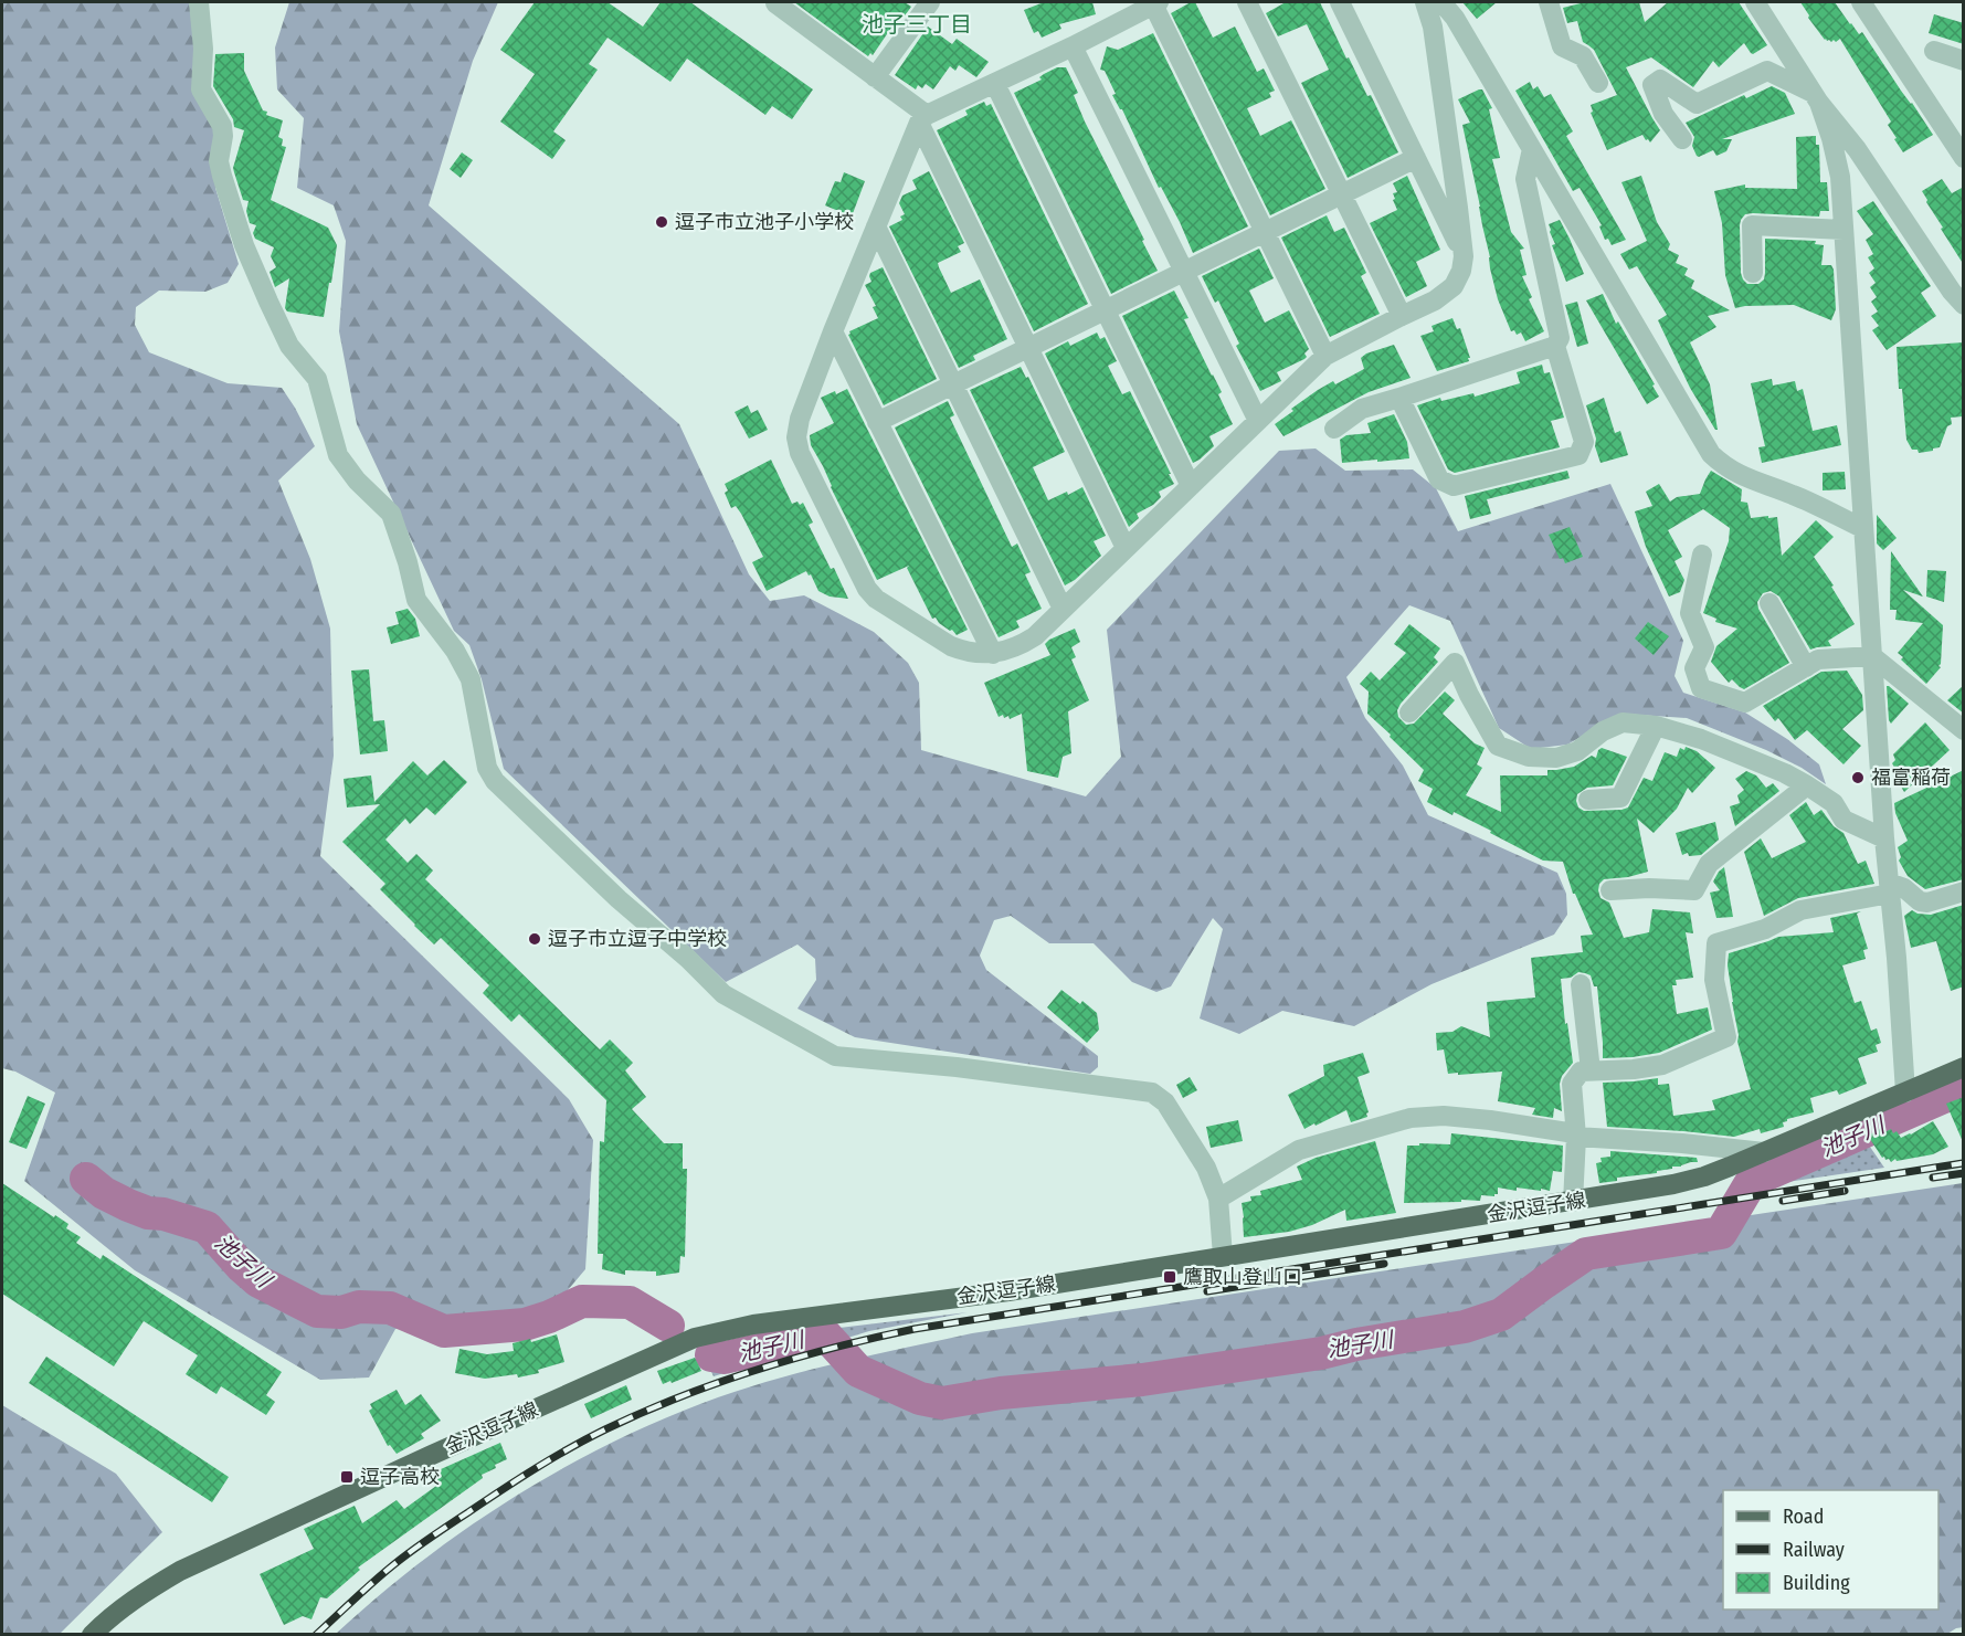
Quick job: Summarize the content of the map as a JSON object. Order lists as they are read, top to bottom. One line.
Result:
{"streets":{"main road":["金沢逗子線"]},"districts":["池子三丁目"],"water":["池子川"],"places":{"other":["逗子市立池子小学校","福富稲荷","逗子市立逗子中学校"],"transit":["鷹取山登山口","逗子高校"]},"legend":["Road","Railway","Building"]}
